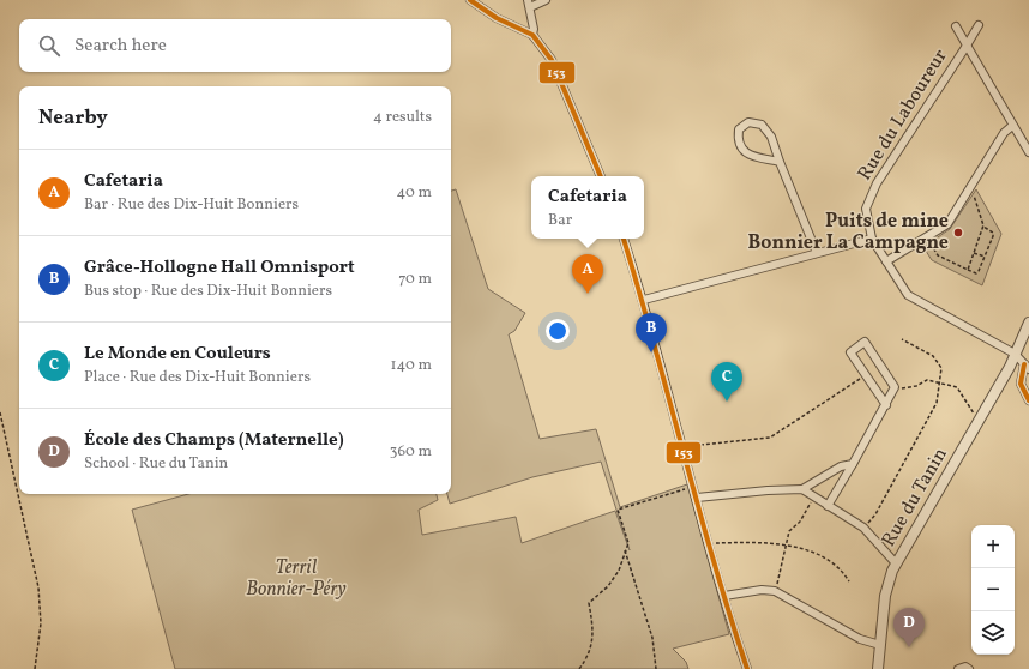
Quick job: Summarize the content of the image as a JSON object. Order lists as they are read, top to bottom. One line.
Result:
{"streets":{"street":["Rue du Laboureur","Rue du Tanin"]},"crossings":[["Rue du Laboureur","Rue du Tanin"]],"parks":["Terril Bonnier-Péry"],"places":["Puits de mine Bonnier La Campagne"],"lines":["transit line 153"],"page":{"search":"Search here","heading":["Nearby","4 results"],"list":[{"mark":"A","name":"Cafetaria","note":"Bar · Rue des Dix-Huit Bonniers","value":"40 m"},{"mark":"B","name":"Grâce-Hollogne Hall Omnisport","note":"Bus stop · Rue des Dix-Huit Bonniers","value":"70 m"},{"mark":"C","name":"Le Monde en Couleurs","note":"Place · Rue des Dix-Huit Bonniers","value":"140 m"},{"mark":"D","name":"École des Champs (Maternelle)","note":"School · Rue du Tanin","value":"360 m"}],"popup":["Cafetaria","Bar"],"pins":["A","B","C","D"],"map_buttons":["+","−"]}}
